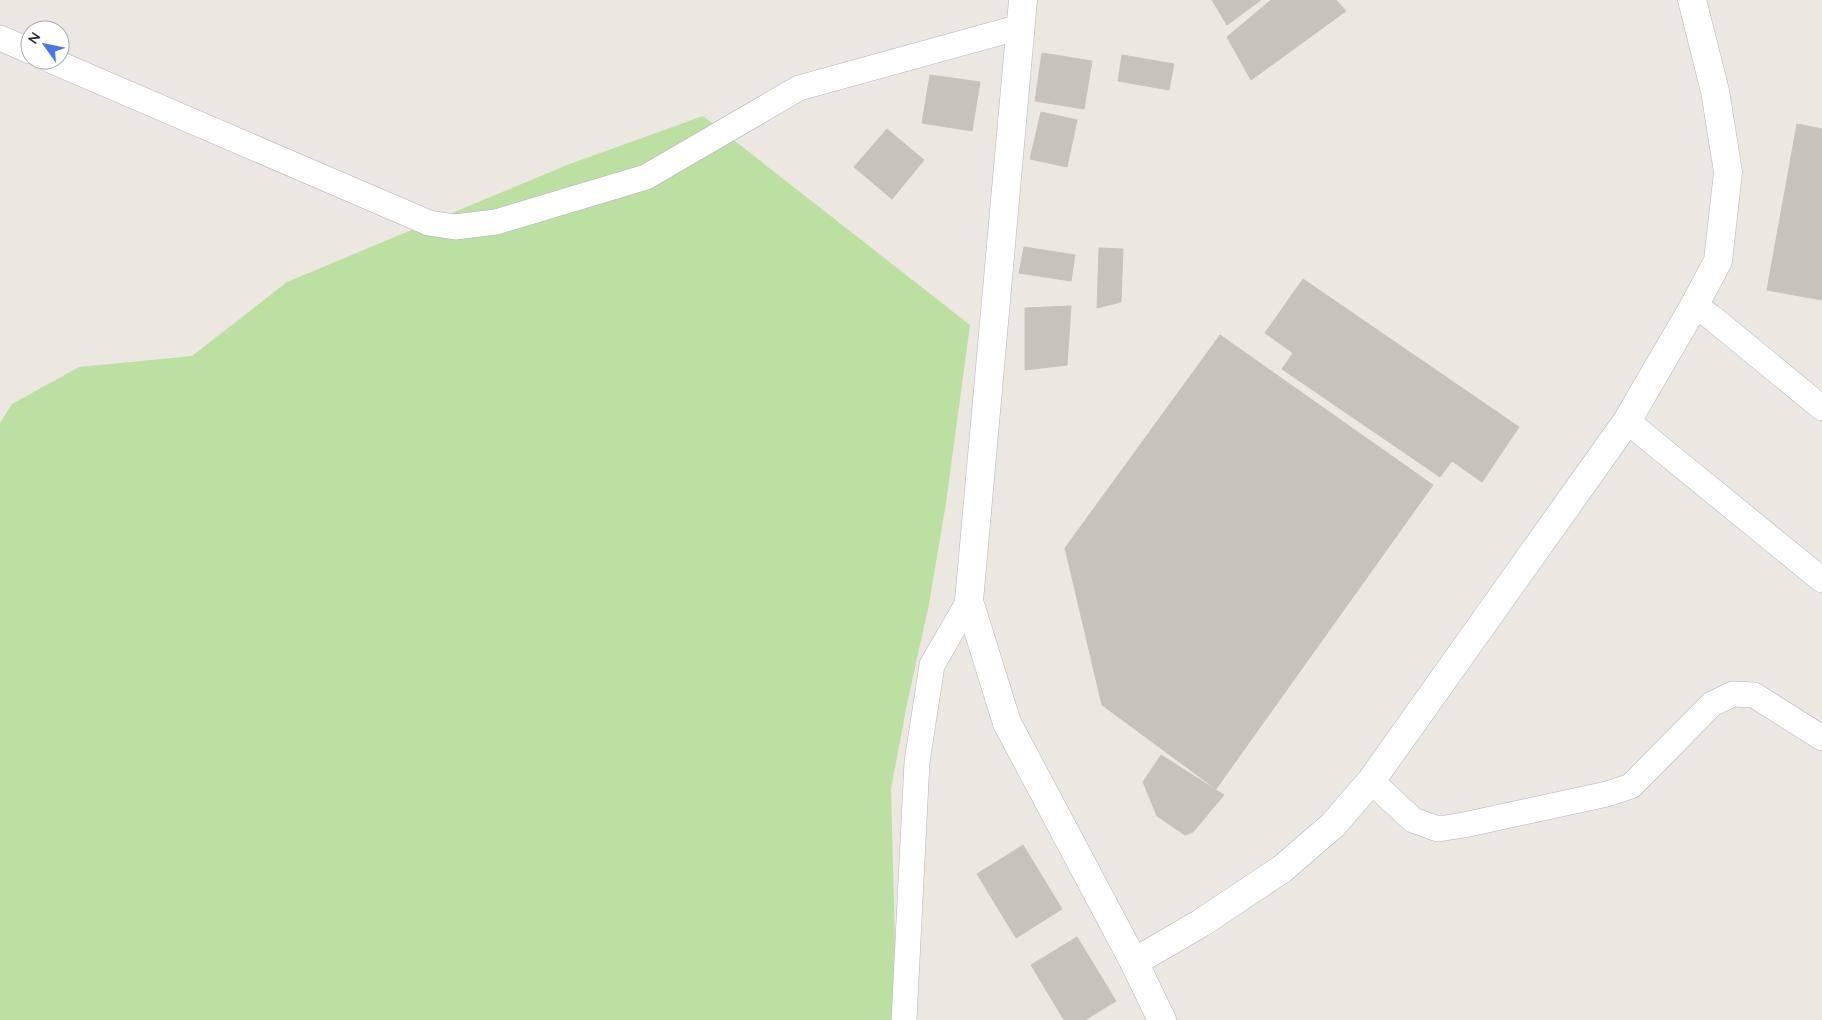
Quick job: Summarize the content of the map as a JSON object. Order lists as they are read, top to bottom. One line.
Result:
{"north":"top left"}
